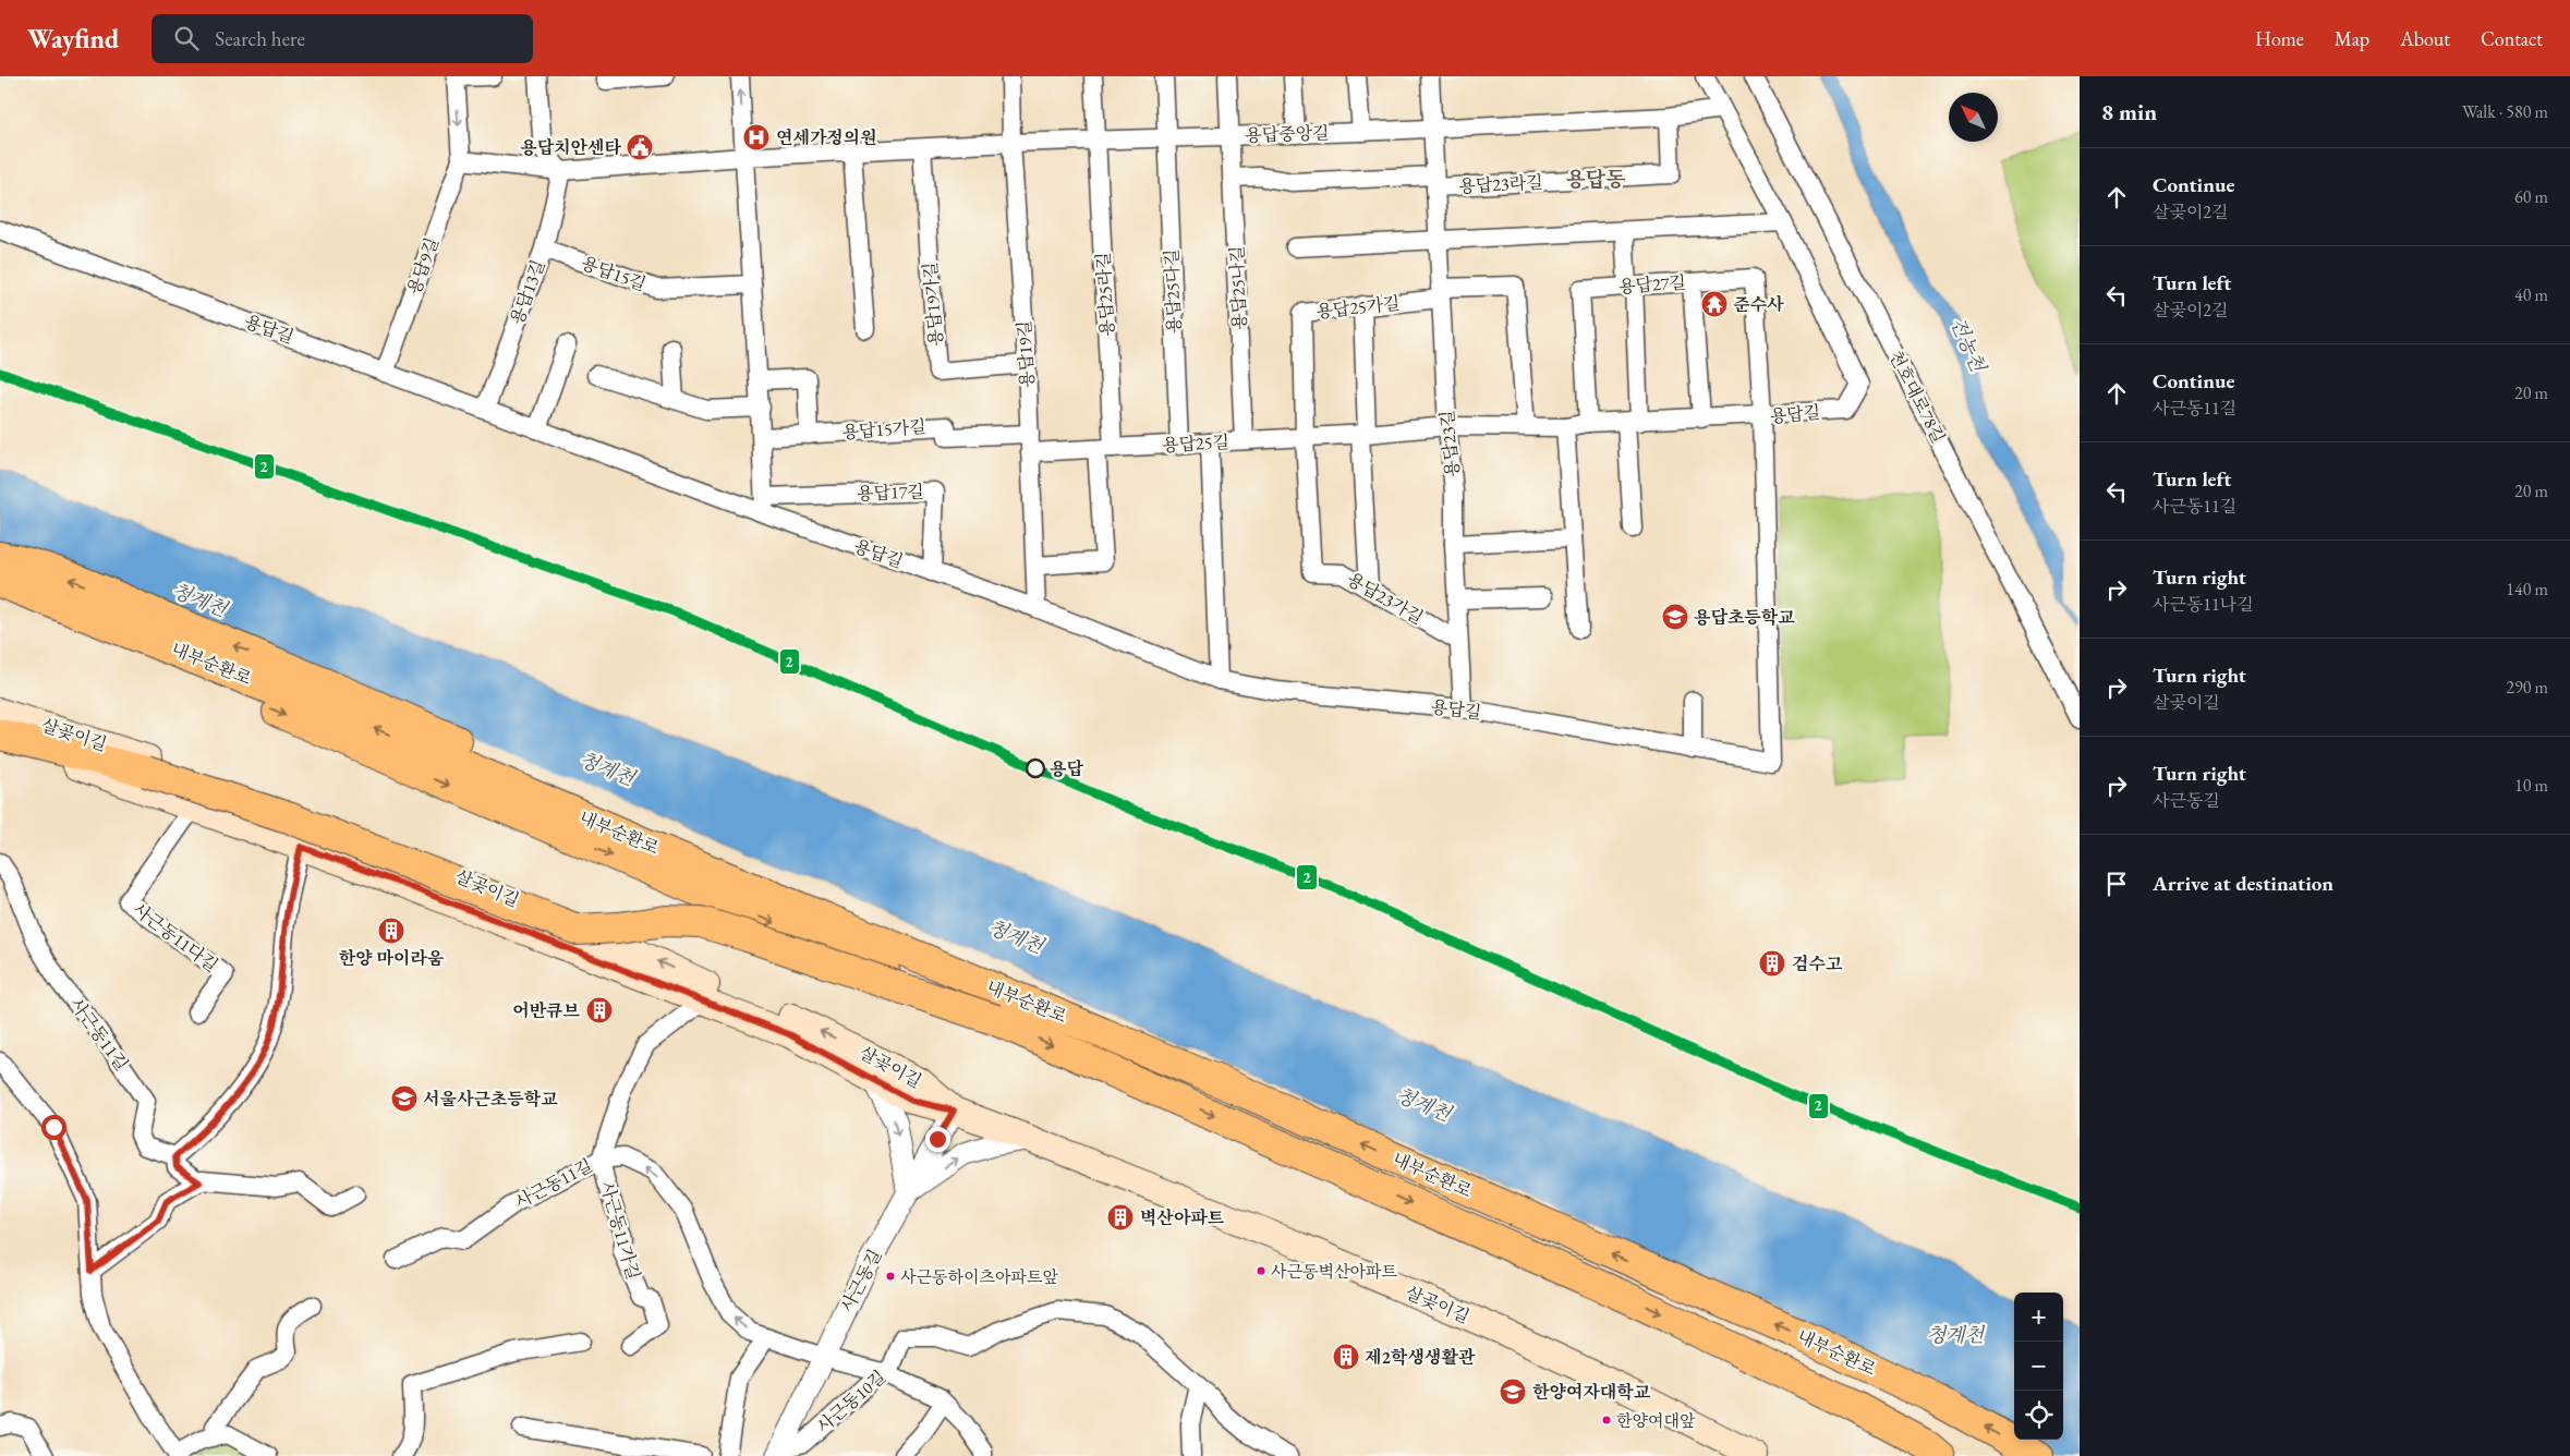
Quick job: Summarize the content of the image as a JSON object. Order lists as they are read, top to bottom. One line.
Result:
{"streets":{"highway":["내부순환로"],"main road":["살곶이길"],"street":["용답중앙길","용답23라길","용답9길","용답15길","용답27길","용답25나길","용답25다길","용답13길","용답25라길","용답19가길","용답25가길","용답길","용답19길","천호대로78길","용답15가길","용답25길","용답23길","용답17길","용답23가길","사근동11다길","사근동11길","사근동11가길","사근동길","사근동10길"]},"crossings":[["용답중앙길","용답23라길"],["용답중앙길","용답9길"],["용답중앙길","용답25나길"],["용답중앙길","용답25다길"],["용답중앙길","용답13길"],["용답중앙길","용답25라길"],["용답중앙길","용답19가길"],["용답중앙길","용답길"],["용답중앙길","용답19길"],["용답중앙길","용답23길"],["용답23라길","용답23길"],["용답9길","용답길"],["용답15길","용답13길"],["용답27길","용답길"],["용답27길","용답25길"],["용답25나길","용답25길"],["용답25다길","용답25길"],["용답13길","용답길"],["용답25라길","용답25길"],["용답19가길","용답19길"],["용답25가길","용답25길"],["용답25가길","용답23길"],["용답25가길","용답23가길"],["용답길","용답19길"],["용답길","용답25길"],["용답길","용답23길"],["용답길","용답17길"],["용답19길","용답15가길"],["용답19길","용답25길"],["용답25길","용답23길"],["용답25길","용답23가길"],["용답23길","용답23가길"],["살곶이길","사근동11다길"],["살곶이길","사근동길"],["사근동11길","사근동11가길"],["사근동11길","사근동길"],["사근동11길","사근동10길"],["사근동길","사근동10길"]],"districts":["용답동"],"water":["전농천","청계천"],"places":{"hospital":["연세가정의원"],"public building":["용답치안센타"],"temple":["준수사"],"school or university":["용답초등학교","서울사근초등학교","한양여자대학교"],"other":["용답","사근동벽산아파트","사근동하이츠아파트앞","한양여대앞"],"building":["한양 마이라움","검수고","어반큐브","벽산아파트","제2학생생활관"]},"lines":["transit line 2"],"north":"top left","page":{"header":"Wayfind","search":"Search here","nav":["Home","Map","About","Contact"],"heading":["8 min","Walk · 580 m"],"list":[["Continue","살곶이2길","60 m"],["Turn left","살곶이2길","40 m"],["Continue","사근동11길","20 m"],["Turn left","사근동11길","20 m"],["Turn right","사근동11나길","140 m"],["Turn right","살곶이길","290 m"],["Turn right","사근동길","10 m"],"Arrive at destination"],"map_buttons":["+","−"]}}
